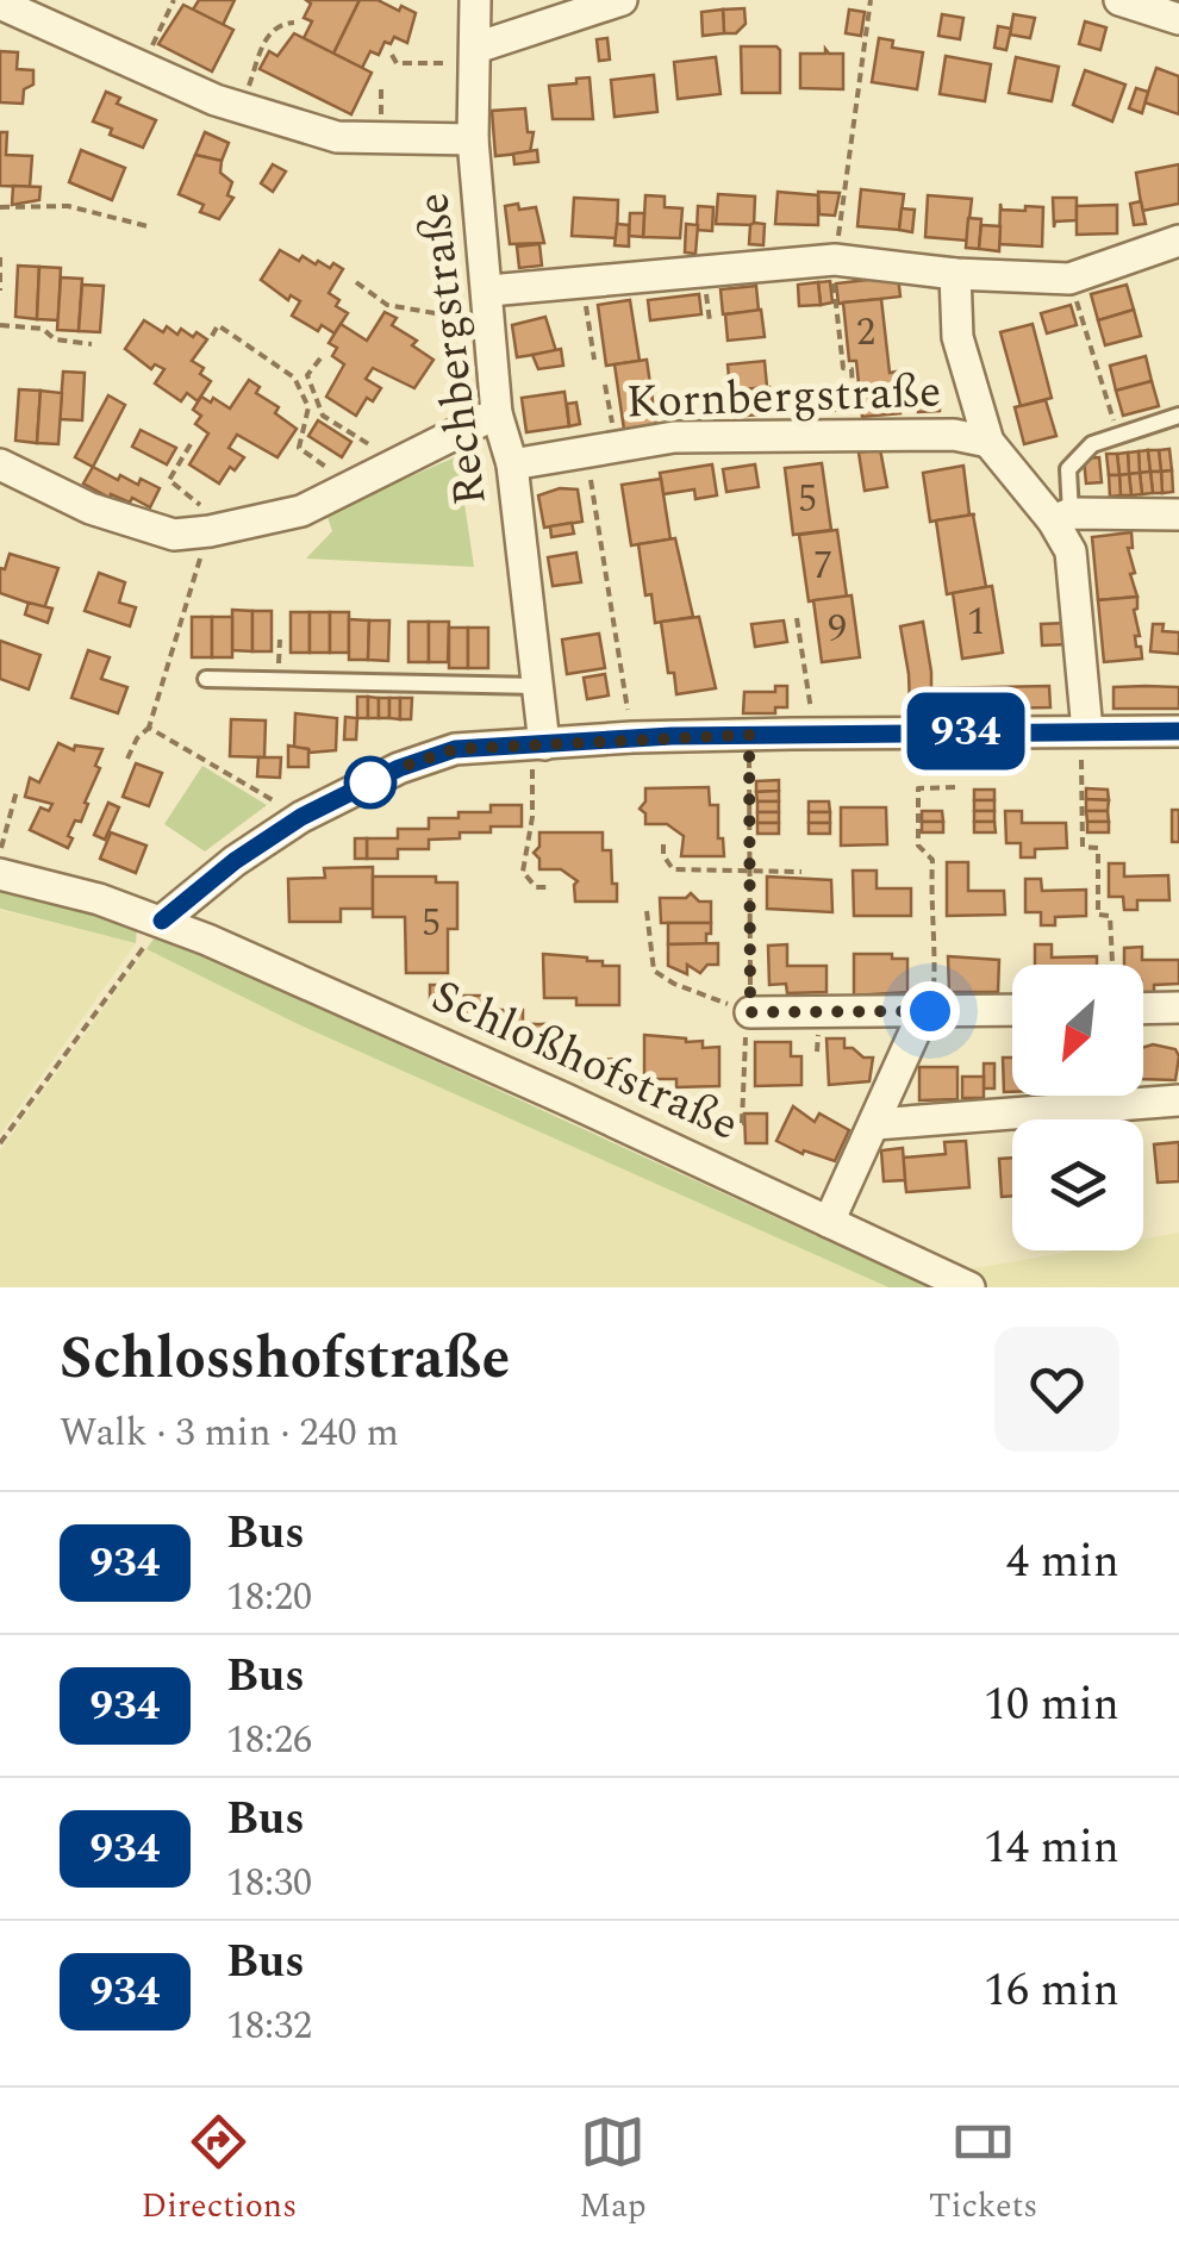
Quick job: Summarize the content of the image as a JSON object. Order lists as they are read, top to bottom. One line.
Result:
{"streets":{"street":["Rechbergstraße","Kornbergstraße","Schloßhofstraße"]},"crossings":[["Rechbergstraße","Kornbergstraße"]],"lines":["bus line 934"],"house_numbers":["2","5","7","1","9","5"],"north":"bottom left","page":{"on_map":"934","heading":["Schlosshofstraße","Walk · 3 min · 240 m"],"list":[{"mark":"934","name":"Bus","note":"18:20","value":"4 min"},{"mark":"934","name":"Bus","note":"18:26","value":"10 min"},{"mark":"934","name":"Bus","note":"18:30","value":"14 min"},{"mark":"934","name":"Bus","note":"18:32","value":"16 min"}],"tabs":["Directions","Map","Tickets"]}}
